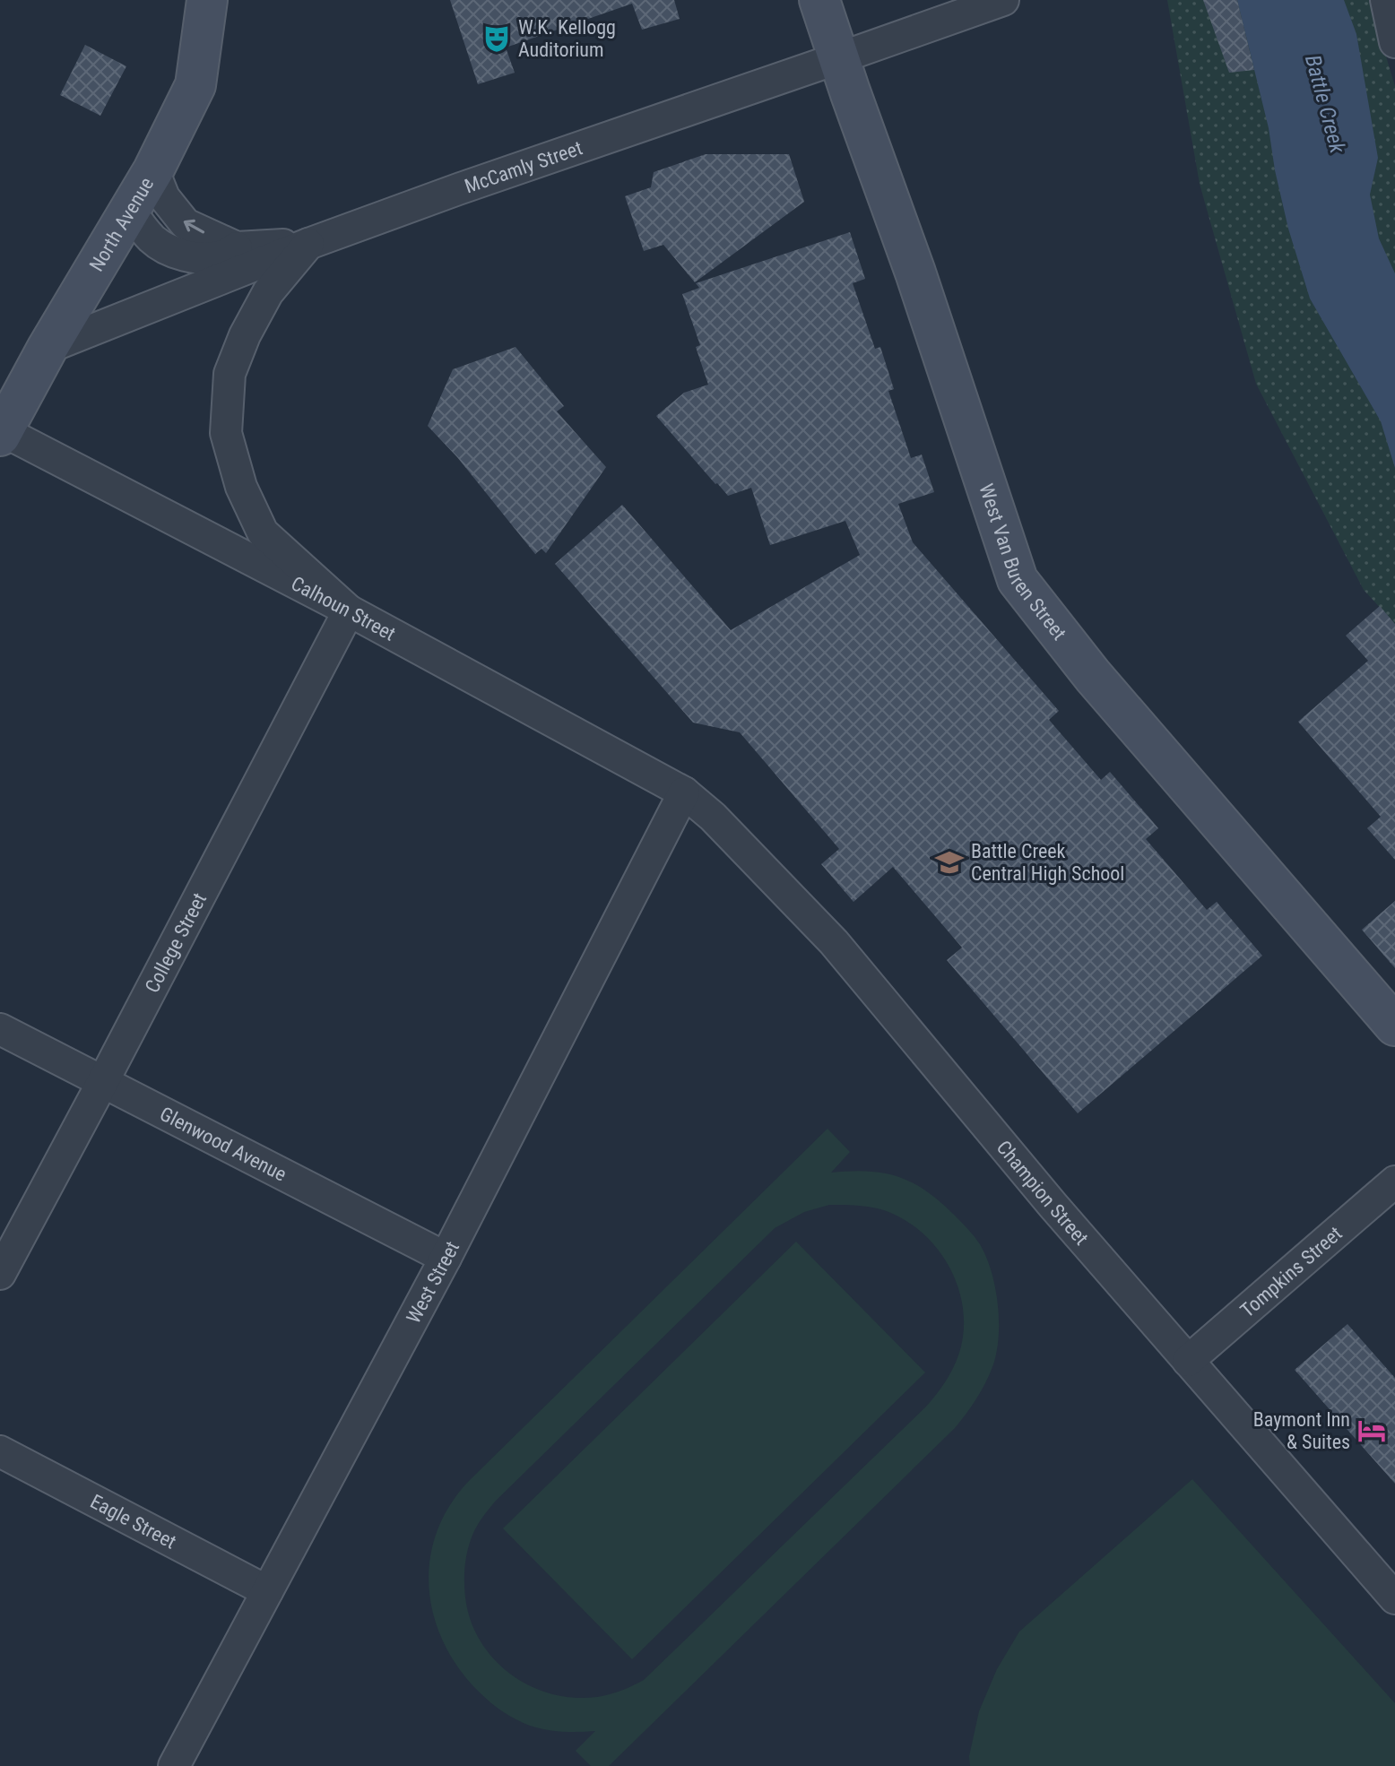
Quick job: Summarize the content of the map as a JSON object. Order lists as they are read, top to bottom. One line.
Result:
{"streets":{"street":["McCamly Street","North Avenue","West Van Buren Street","Calhoun Street","College Street","Glenwood Avenue","Champion Street","Tompkins Street","West Street","Eagle Street"]},"crossings":[["McCamly Street","North Avenue"],["McCamly Street","West Van Buren Street"],["North Avenue","Calhoun Street"],["Calhoun Street","College Street"],["Calhoun Street","Champion Street"],["Calhoun Street","West Street"],["College Street","Glenwood Avenue"],["Glenwood Avenue","West Street"],["Champion Street","Tompkins Street"],["Champion Street","West Street"],["West Street","Eagle Street"]],"water":["Battle Creek"],"places":{"theatre":["W.K. Kellogg Auditorium"],"school or university":["Battle Creek Central High School"],"hotel":["Baymont Inn & Suites"]}}
